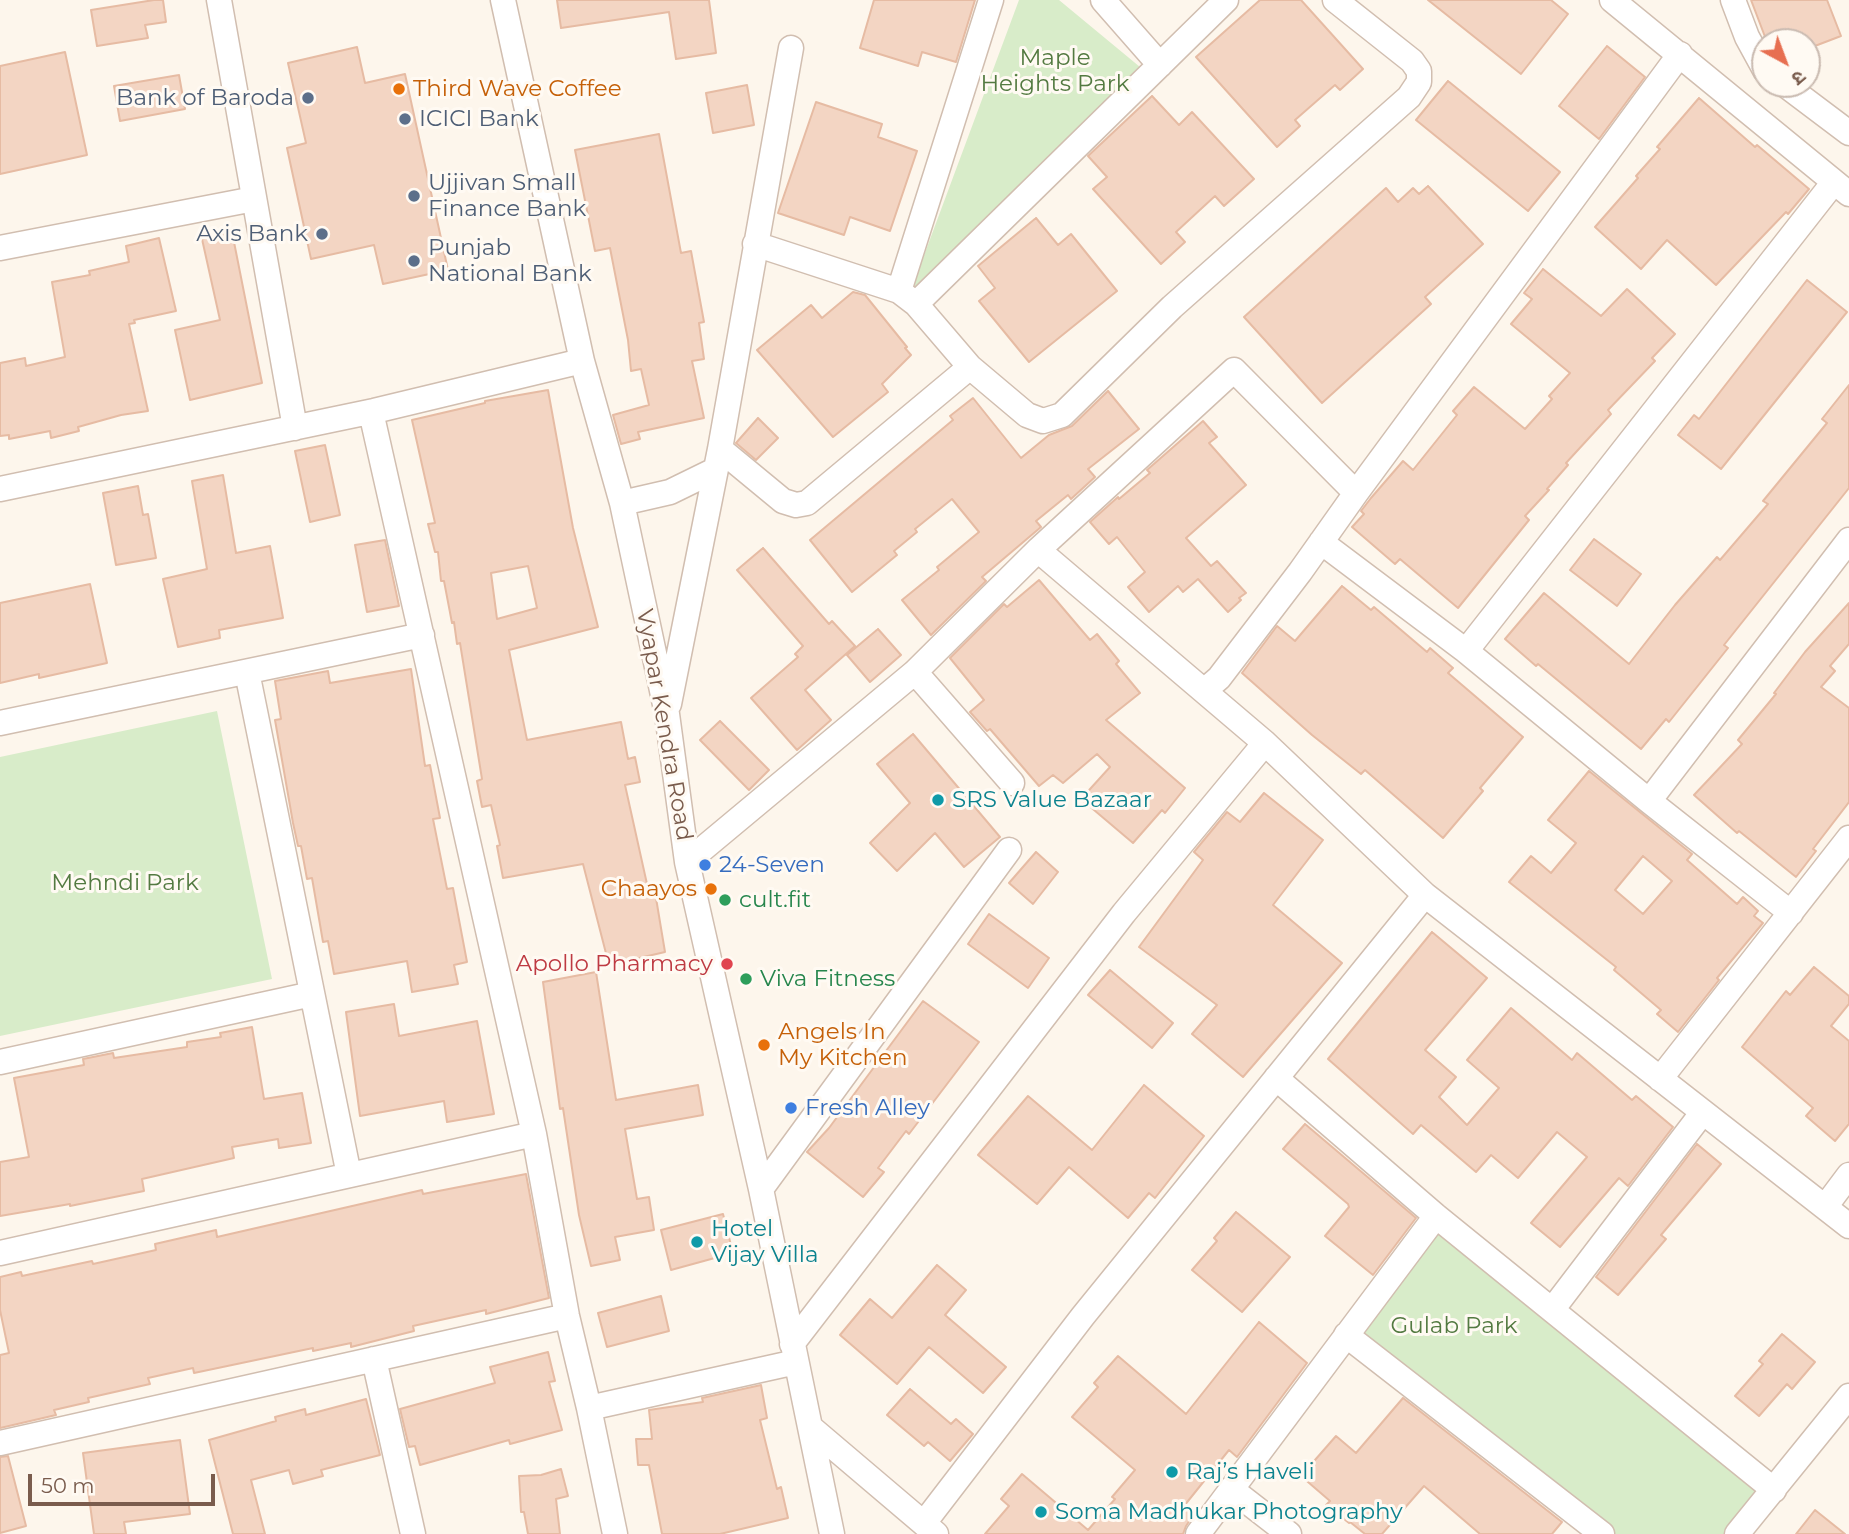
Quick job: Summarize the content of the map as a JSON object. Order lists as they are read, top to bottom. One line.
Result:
{"streets":{"street":["Vyapar Kendra Road"]},"parks":["Maple Heights Park","Mehndi Park","Gulab Park"],"places":["Third Wave Coffee","Bank of Baroda","ICICI Bank","Ujjivan Small Finance Bank","Axis Bank","Punjab National Bank","SRS Value Bazaar","24-Seven","Chaayos","cult.fit","Apollo Pharmacy","Viva Fitness","Angels In My Kitchen","Fresh Alley","Hotel Vijay Villa","Raj’s Haveli","Soma Madhukar Photography"],"scale_bar":"50 m","north":"bottom right"}
